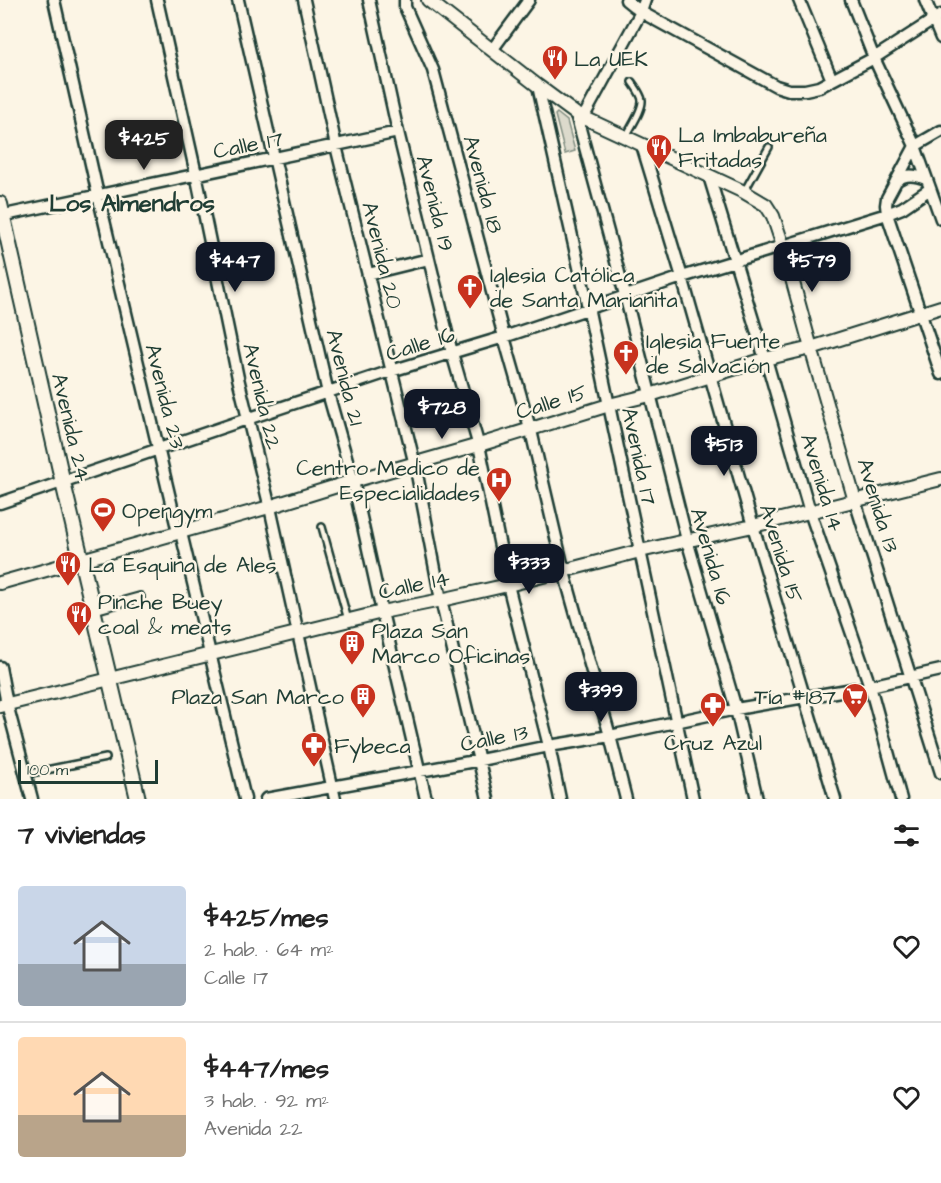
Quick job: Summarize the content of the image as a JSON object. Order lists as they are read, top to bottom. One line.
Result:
{"streets":{"main road":["Avenida 24"],"street":["Calle 17","Avenida 18","Avenida 19","Avenida 20","Calle 16","Avenida 21","Avenida 23","Avenida 22","Calle 15","Avenida 17","Avenida 14","Avenida 13","Avenida 15","Avenida 16","Calle 14","Calle 13"]},"crossings":[["Calle 17","Avenida 19"],["Calle 17","Avenida 20"],["Calle 17","Avenida 21"],["Calle 17","Avenida 23"],["Calle 17","Avenida 22"],["Calle 17","Avenida 24"],["Avenida 18","Calle 16"],["Avenida 18","Calle 15"],["Avenida 18","Calle 14"],["Avenida 18","Calle 13"],["Avenida 19","Calle 16"],["Avenida 19","Calle 15"],["Avenida 19","Calle 14"],["Avenida 19","Calle 13"],["Avenida 20","Calle 16"],["Avenida 20","Calle 15"],["Avenida 20","Calle 14"],["Avenida 20","Calle 13"],["Calle 16","Avenida 21"],["Calle 16","Avenida 23"],["Calle 16","Avenida 22"],["Calle 16","Avenida 24"],["Calle 16","Avenida 17"],["Calle 16","Avenida 14"],["Calle 16","Avenida 13"],["Calle 16","Avenida 15"],["Calle 16","Avenida 16"],["Avenida 21","Calle 15"],["Avenida 21","Calle 14"],["Avenida 21","Calle 13"],["Avenida 23","Calle 15"],["Avenida 23","Calle 14"],["Avenida 22","Calle 15"],["Avenida 22","Calle 14"],["Avenida 22","Calle 13"],["Calle 15","Avenida 24"],["Calle 15","Avenida 17"],["Calle 15","Avenida 14"],["Calle 15","Avenida 13"],["Calle 15","Avenida 15"],["Calle 15","Avenida 16"],["Avenida 24","Calle 14"],["Avenida 17","Avenida 13"],["Avenida 17","Calle 14"],["Avenida 17","Calle 13"],["Avenida 14","Avenida 13"],["Avenida 14","Calle 14"],["Avenida 14","Calle 13"],["Avenida 13","Avenida 15"],["Avenida 13","Avenida 16"],["Avenida 13","Calle 14"],["Avenida 13","Calle 13"],["Avenida 15","Calle 14"],["Avenida 15","Calle 13"],["Avenida 16","Calle 14"],["Avenida 16","Calle 13"]],"districts":["Los Almendros"],"places":{"restaurant":["La UEK","La Imbabureña Fritadas","La Esquina de Ales","Pinche Buey coal & meats"],"church":["Iglesia Católica de Santa Marianita","Iglesia Fuente de Salvación"],"hospital":["Centro Medico de Especialidades"],"sports":["Opengym"],"building":["Plaza San Marco Oficinas","Plaza San Marco"],"supermarket":["Tía #187"],"pharmacy":["Cruz Azul","Fybeca"]},"scale_bar":"100 m","page":{"price":["$425","$447","$579","$728","$513","$333","$399"],"scale":"100 m","heading":"7 viviendas","list":[{"name":"$425/mes","note":"2 hab. · 64 m² · Calle 17"},{"name":"$447/mes","note":"3 hab. · 92 m² · Avenida 22"}]}}
